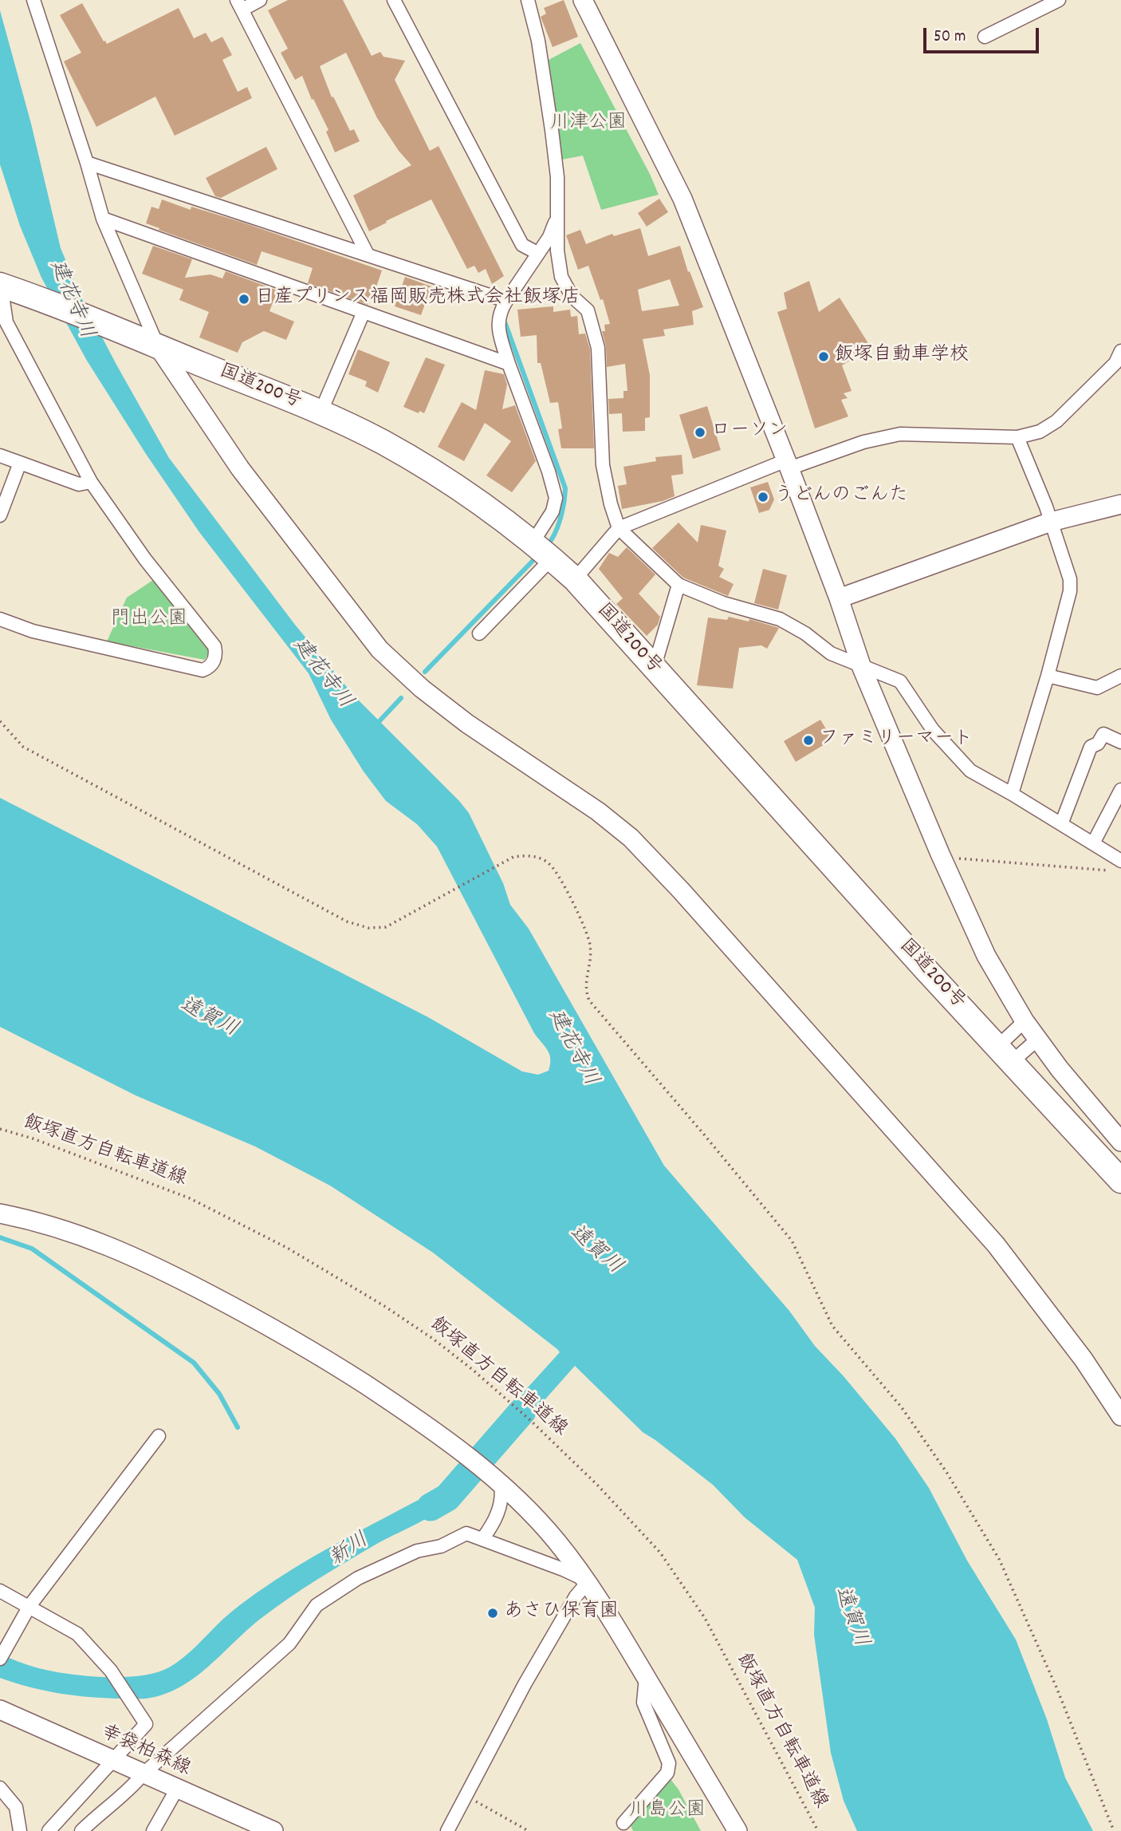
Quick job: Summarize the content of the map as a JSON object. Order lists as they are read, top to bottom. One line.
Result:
{"streets":{"highway":["国道200号"],"street":["幸袋柏森線"],"path":["飯塚直方自転車道線"]},"water":["建花寺川","遠賀川","新川"],"parks":["川津公園","門出公園","川島公園"],"places":["日産プリンス福岡販売株式会社飯塚店","飯塚自動車学校","ローソン","うどんのごんた","ファミリーマート","あさひ保育園"],"scale_bar":"50 m"}
